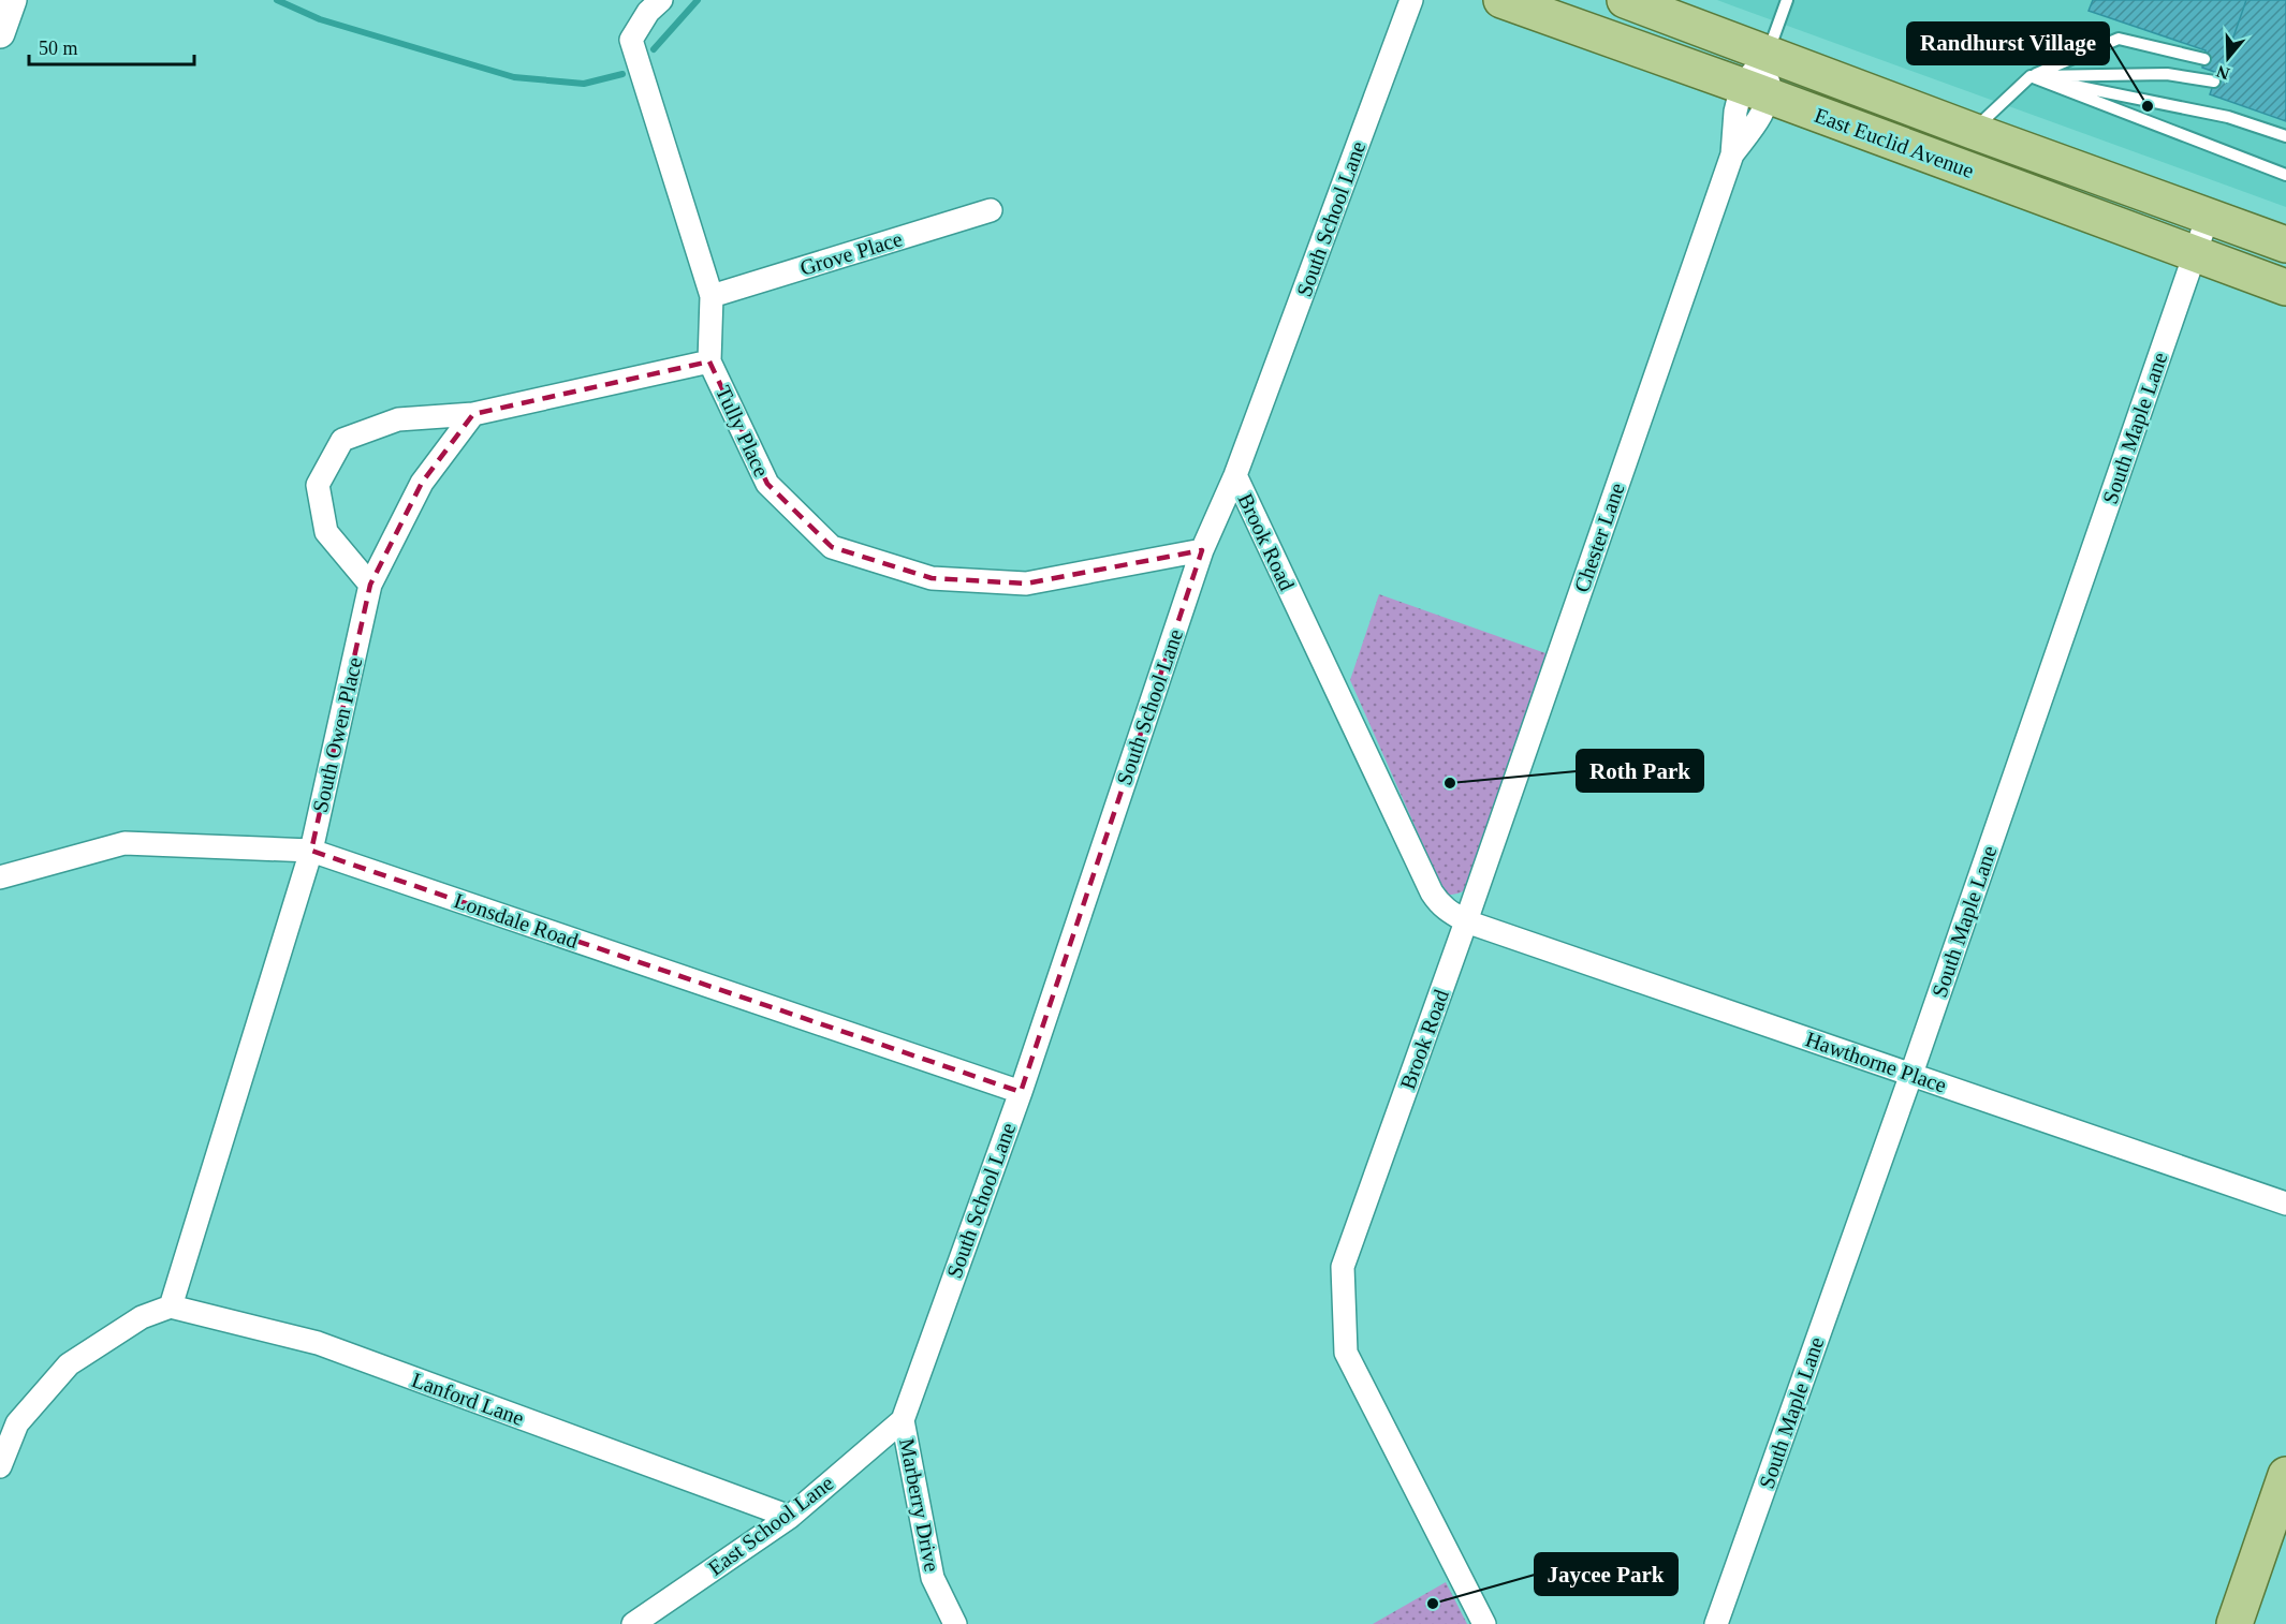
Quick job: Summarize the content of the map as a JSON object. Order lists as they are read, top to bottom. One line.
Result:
{"streets":{"main road":["East Euclid Avenue"],"street":["South School Lane","Grove Place","South Maple Lane","Tully Place","Chester Lane","Brook Road","South Owen Place","Lonsdale Road","Hawthorne Place","Lanford Lane","Marberry Drive","East School Lane"]},"crossings":[["East Euclid Avenue","South Maple Lane"],["East Euclid Avenue","Chester Lane"],["South School Lane","Tully Place"],["South School Lane","Brook Road"],["South School Lane","Lonsdale Road"],["South School Lane","Marberry Drive"],["South School Lane","East School Lane"],["Grove Place","Tully Place"],["South Maple Lane","Hawthorne Place"],["Chester Lane","Brook Road"],["Chester Lane","Hawthorne Place"],["Brook Road","Hawthorne Place"],["South Owen Place","Lonsdale Road"],["South Owen Place","Lanford Lane"],["Lanford Lane","East School Lane"],["Marberry Drive","East School Lane"]],"places":["Randhurst Village","Roth Park","Jaycee Park"],"scale_bar":"50 m","north":"bottom"}
